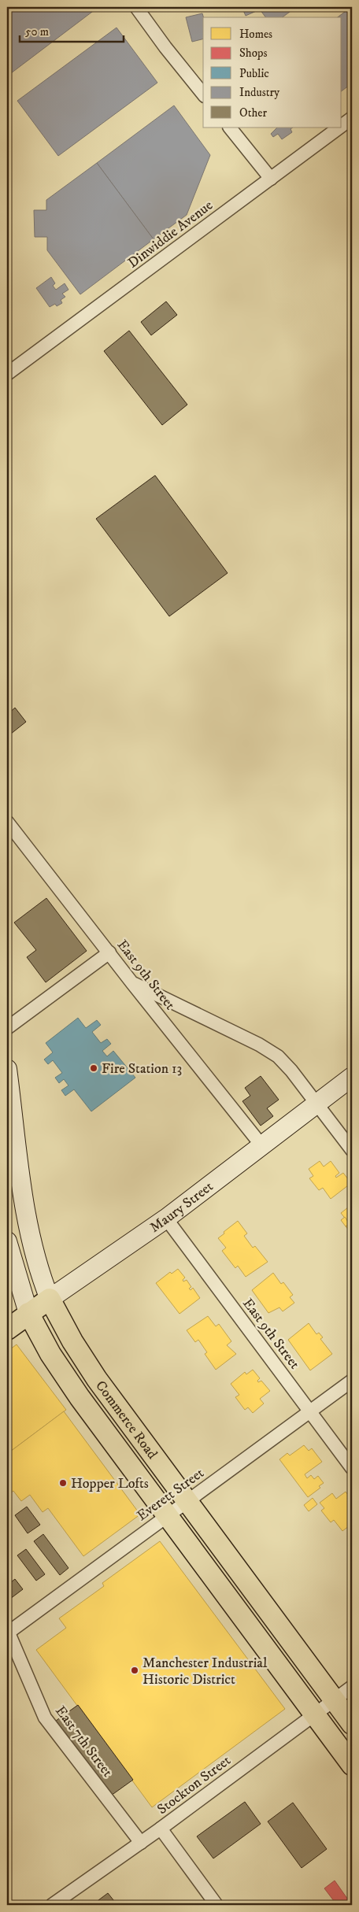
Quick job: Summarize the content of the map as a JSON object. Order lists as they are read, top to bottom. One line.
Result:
{"streets":{"main road":["Maury Street","Commerce Road"],"street":["Dinwiddie Avenue","East 9th Street","Everett Street","East 7th Street","Stockton Street"]},"crossings":[["East 9th Street","Maury Street"],["East 9th Street","Everett Street"],["Maury Street","Commerce Road"],["Commerce Road","Everett Street"],["Commerce Road","Stockton Street"],["Everett Street","East 7th Street"],["East 7th Street","Stockton Street"]],"places":["Fire Station 13","Hopper Lofts","Manchester Industrial Historic District"],"legend":["Homes","Shops","Public","Industry","Other"],"scale_bar":"50 m"}
